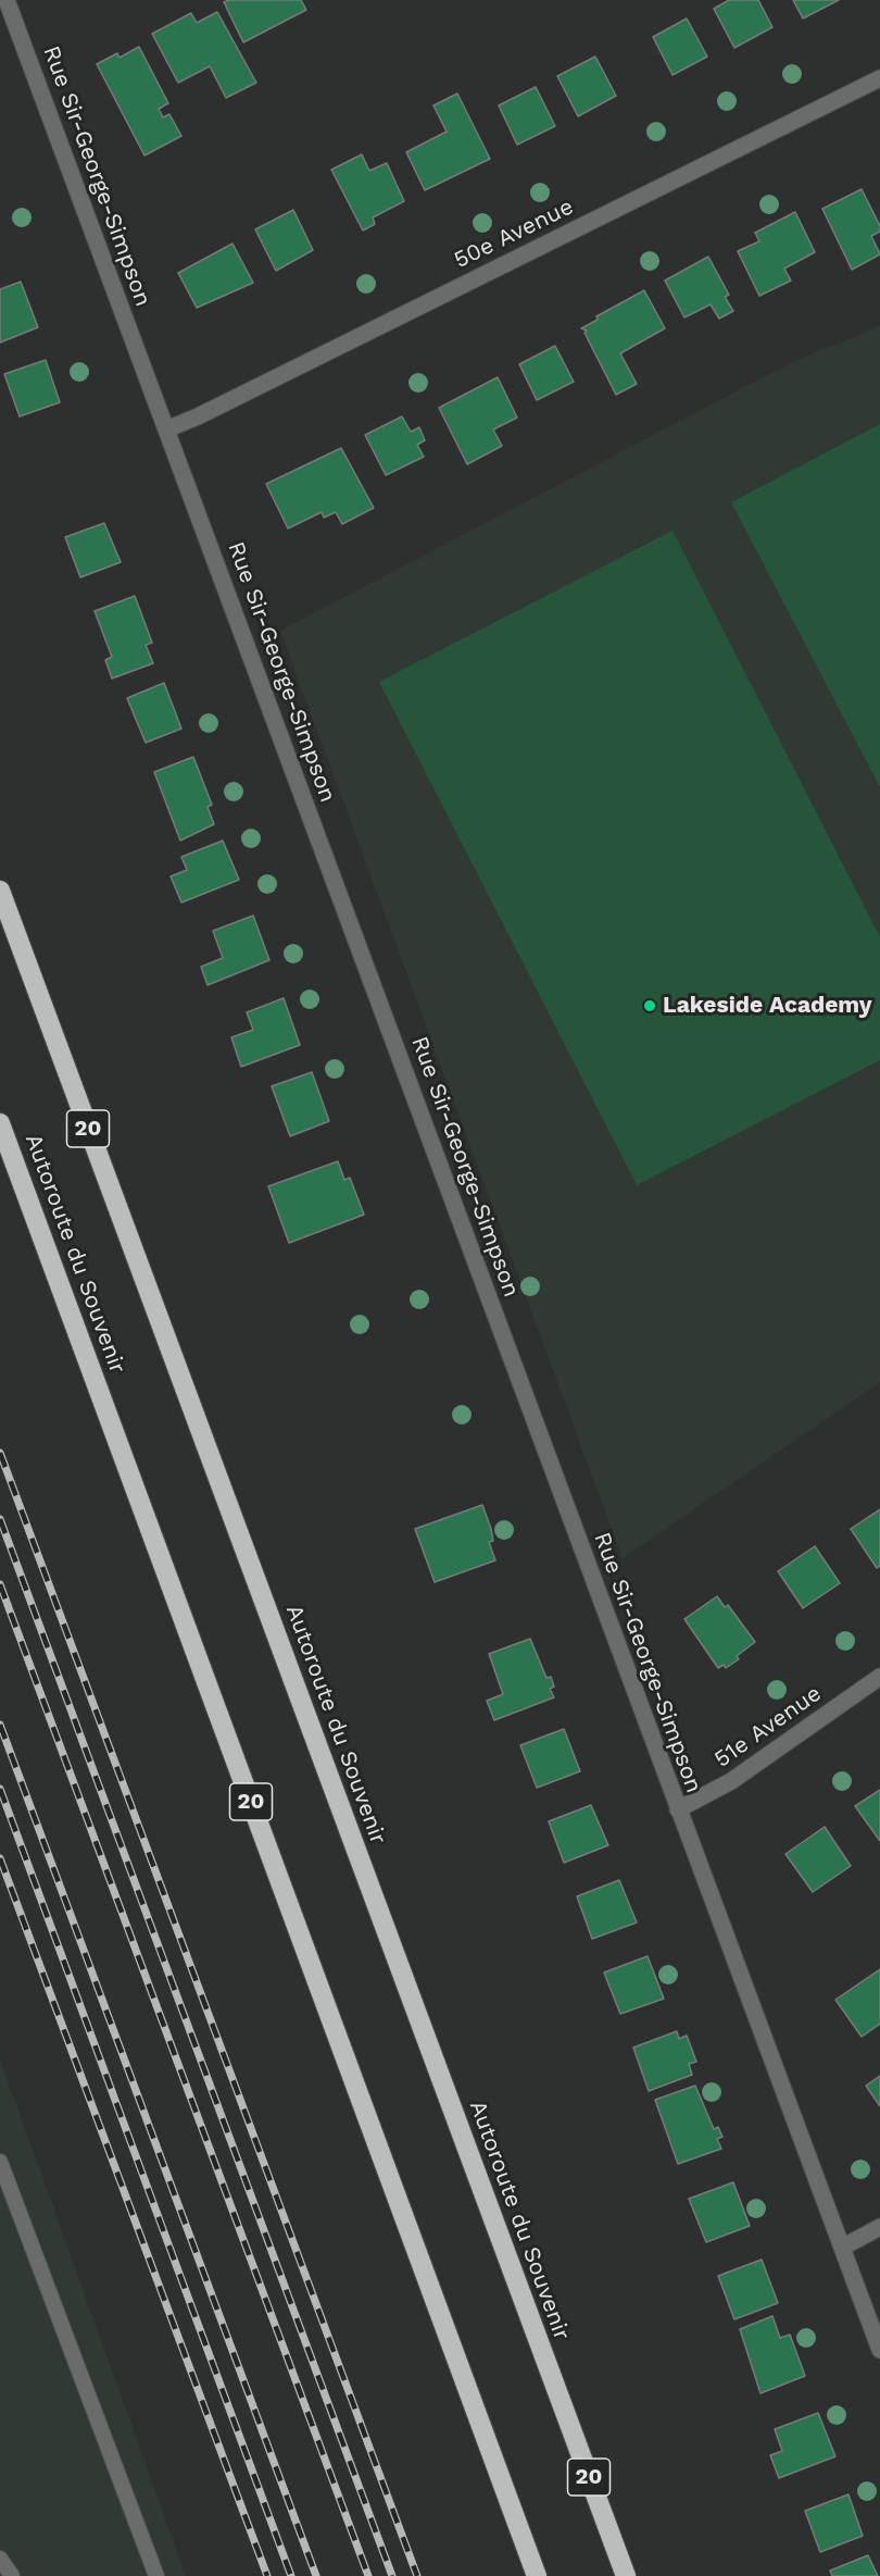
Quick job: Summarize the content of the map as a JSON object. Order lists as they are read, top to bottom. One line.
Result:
{"streets":{"highway":["20","Autoroute du Souvenir"],"street":["Rue Sir-George-Simpson","50e Avenue","51e Avenue"]},"crossings":[["Rue Sir-George-Simpson","50e Avenue"],["Rue Sir-George-Simpson","51e Avenue"]],"places":["Lakeside Academy"]}
